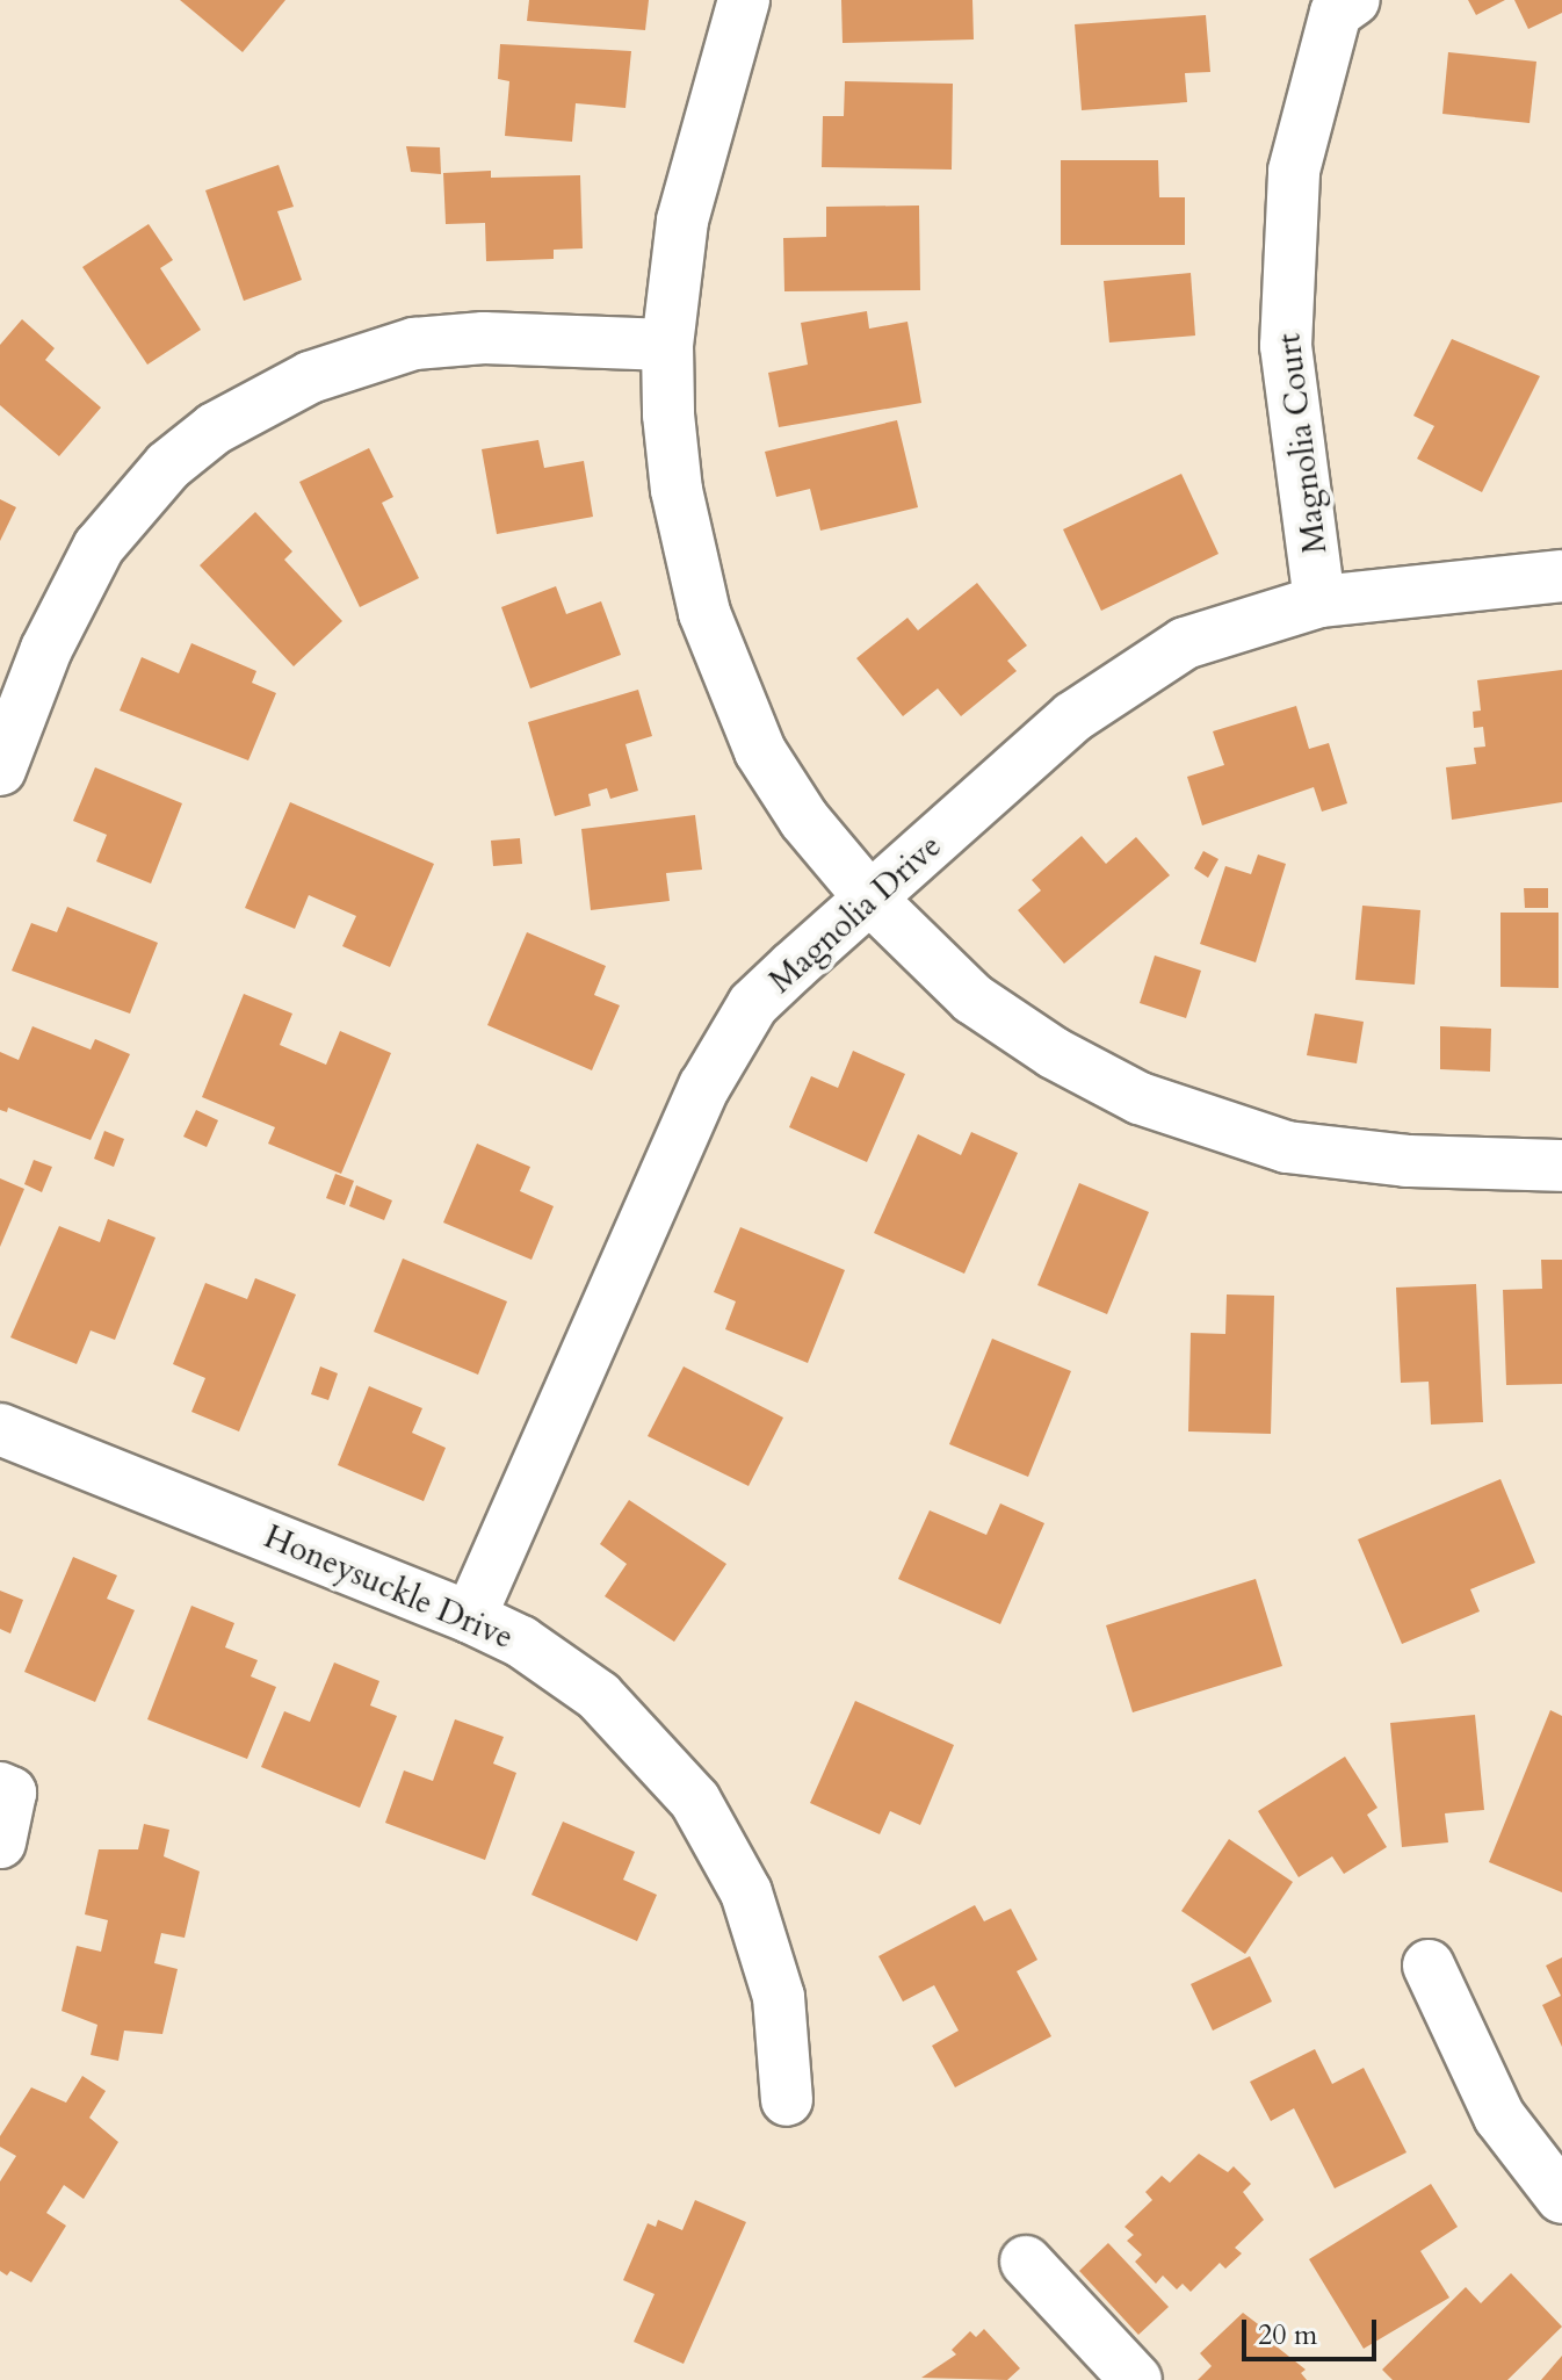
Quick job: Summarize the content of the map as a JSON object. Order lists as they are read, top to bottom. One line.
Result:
{"streets":{"street":["Magnolia Court","Magnolia Drive","Honeysuckle Drive"]},"crossings":[["Magnolia Court","Magnolia Drive"],["Magnolia Drive","Honeysuckle Drive"]],"scale_bar":"20 m"}
